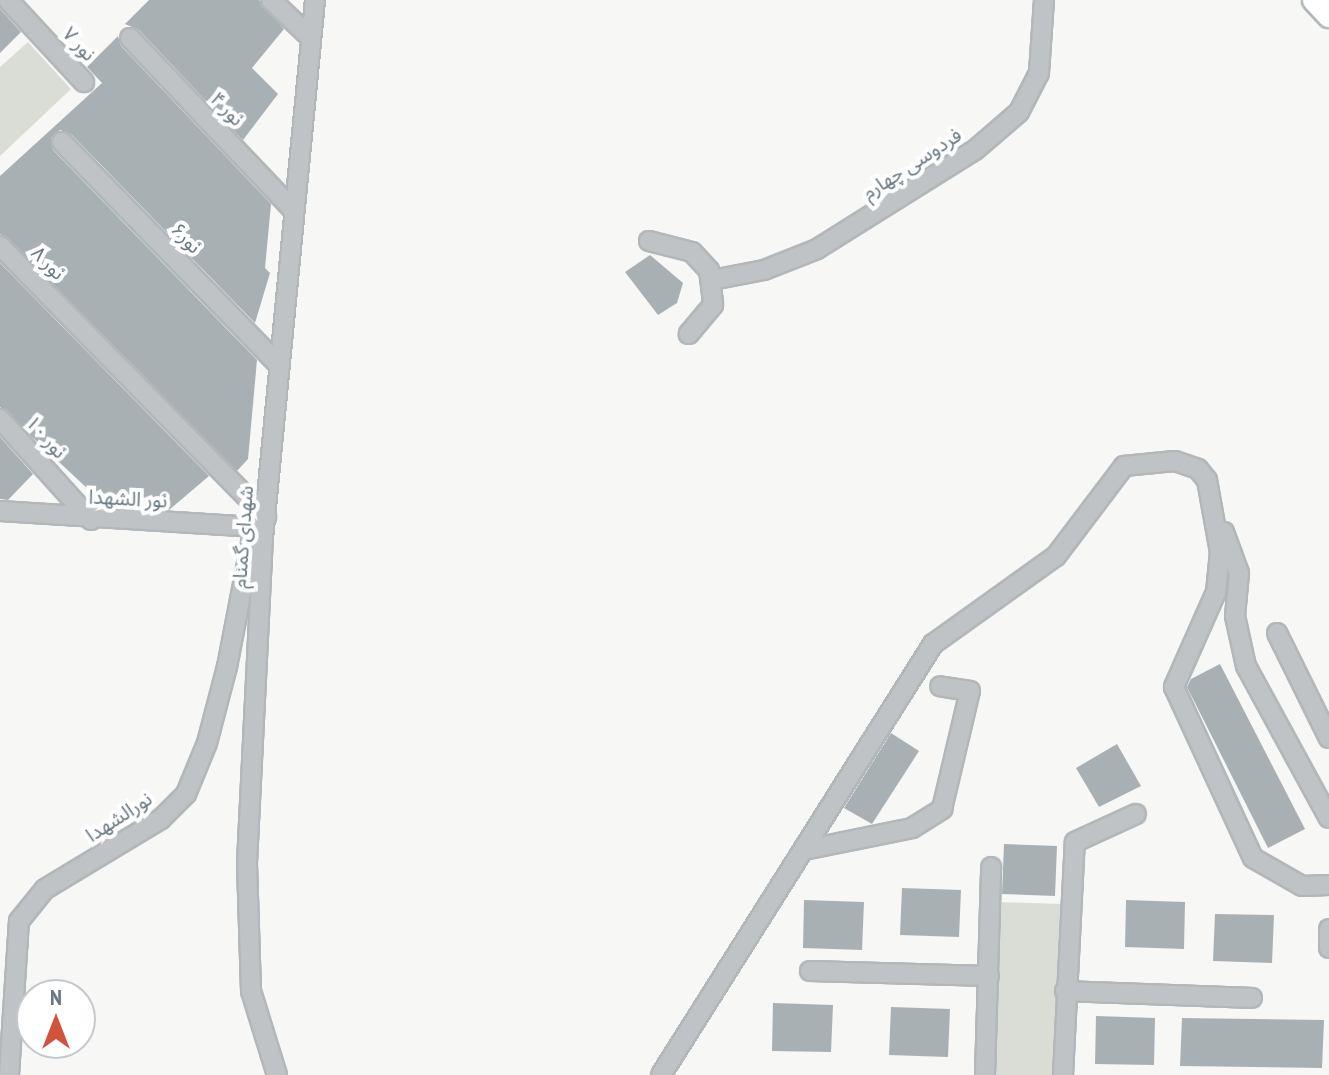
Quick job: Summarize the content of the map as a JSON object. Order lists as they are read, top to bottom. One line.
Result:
{"streets":{"street":["نور ۷","نور ۴","فردوسی چهارم","نور۶","نور ۸","نور ۱۰","نور الشهدا","شهدای گمنام","نورالشهدا"]},"crossings":[["نور ۴","شهدای گمنام"],["نور۶","شهدای گمنام"],["نور ۸","نور الشهدا"],["نور ۸","شهدای گمنام"],["نور ۸","نورالشهدا"],["نور ۱۰","نور الشهدا"],["نور الشهدا","شهدای گمنام"],["نور الشهدا","نورالشهدا"],["شهدای گمنام","نورالشهدا"]],"north":"top"}
